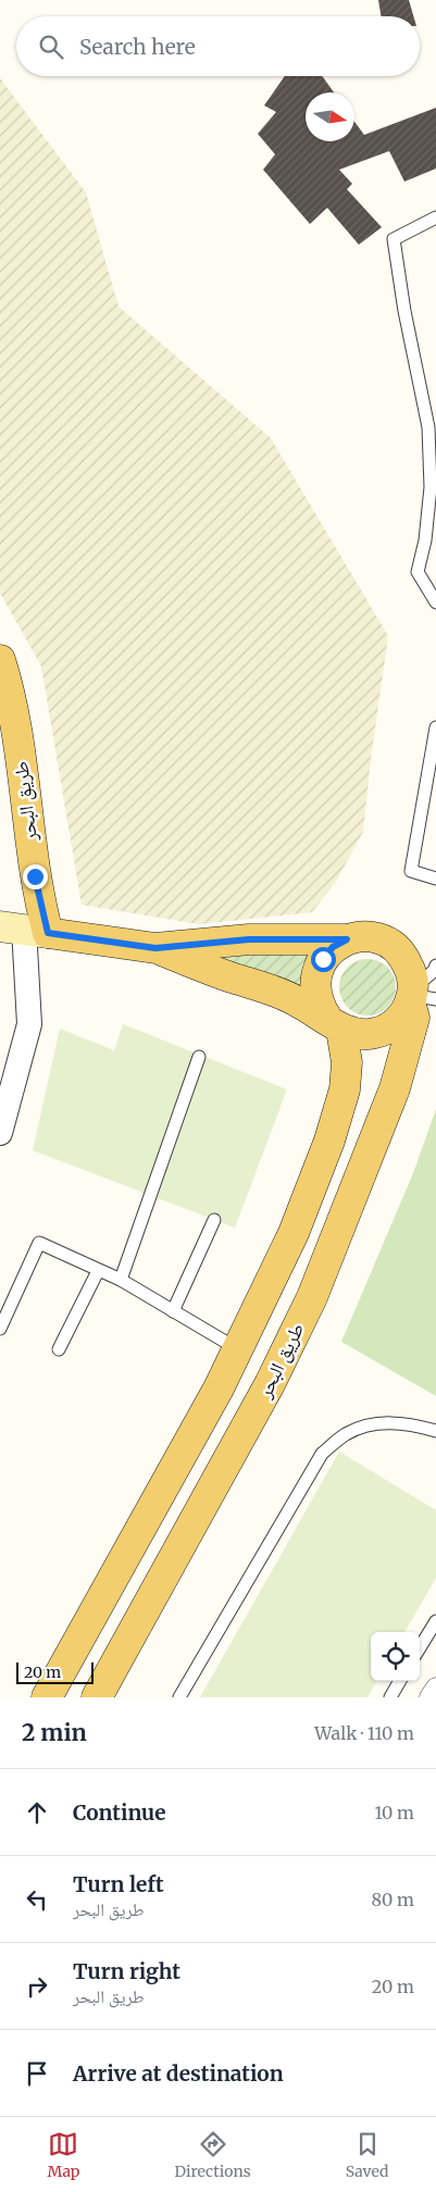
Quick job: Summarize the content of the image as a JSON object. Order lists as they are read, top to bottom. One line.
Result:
{"streets":{"main road":["طريق البحر"]},"scale_bar":"20 m","north":"right","page":{"search":"Search here","scale":"20 m","heading":["2 min","Walk · 110 m"],"list":[["Continue","10 m"],["Turn left","طريق البحر","80 m"],["Turn right","طريق البحر","20 m"],"Arrive at destination"],"nav":["Map","Directions","Saved"]}}
